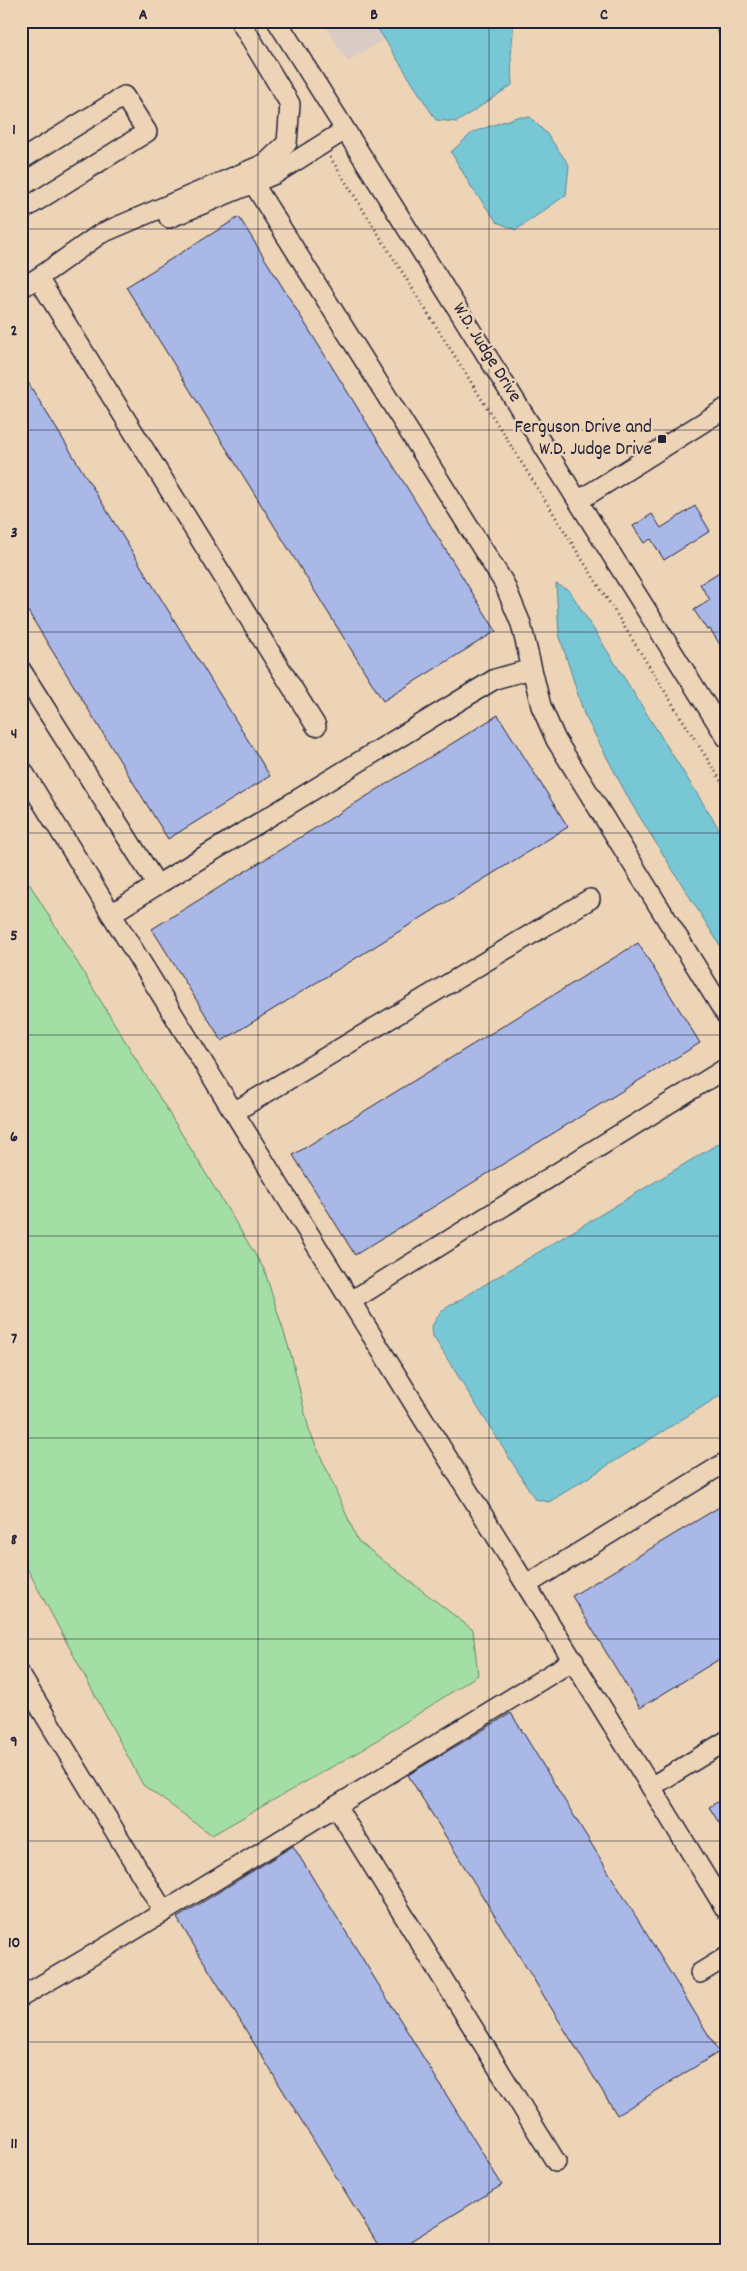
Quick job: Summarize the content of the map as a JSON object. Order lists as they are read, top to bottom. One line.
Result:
{"streets":{"street":["W.D. Judge Drive"]},"places":{"transit":["Ferguson Drive and W.D. Judge Drive"]},"grid":{"columns":["A","B","C"],"rows":["1","2","3","4","5","6","7","8","9","10","11"]}}
